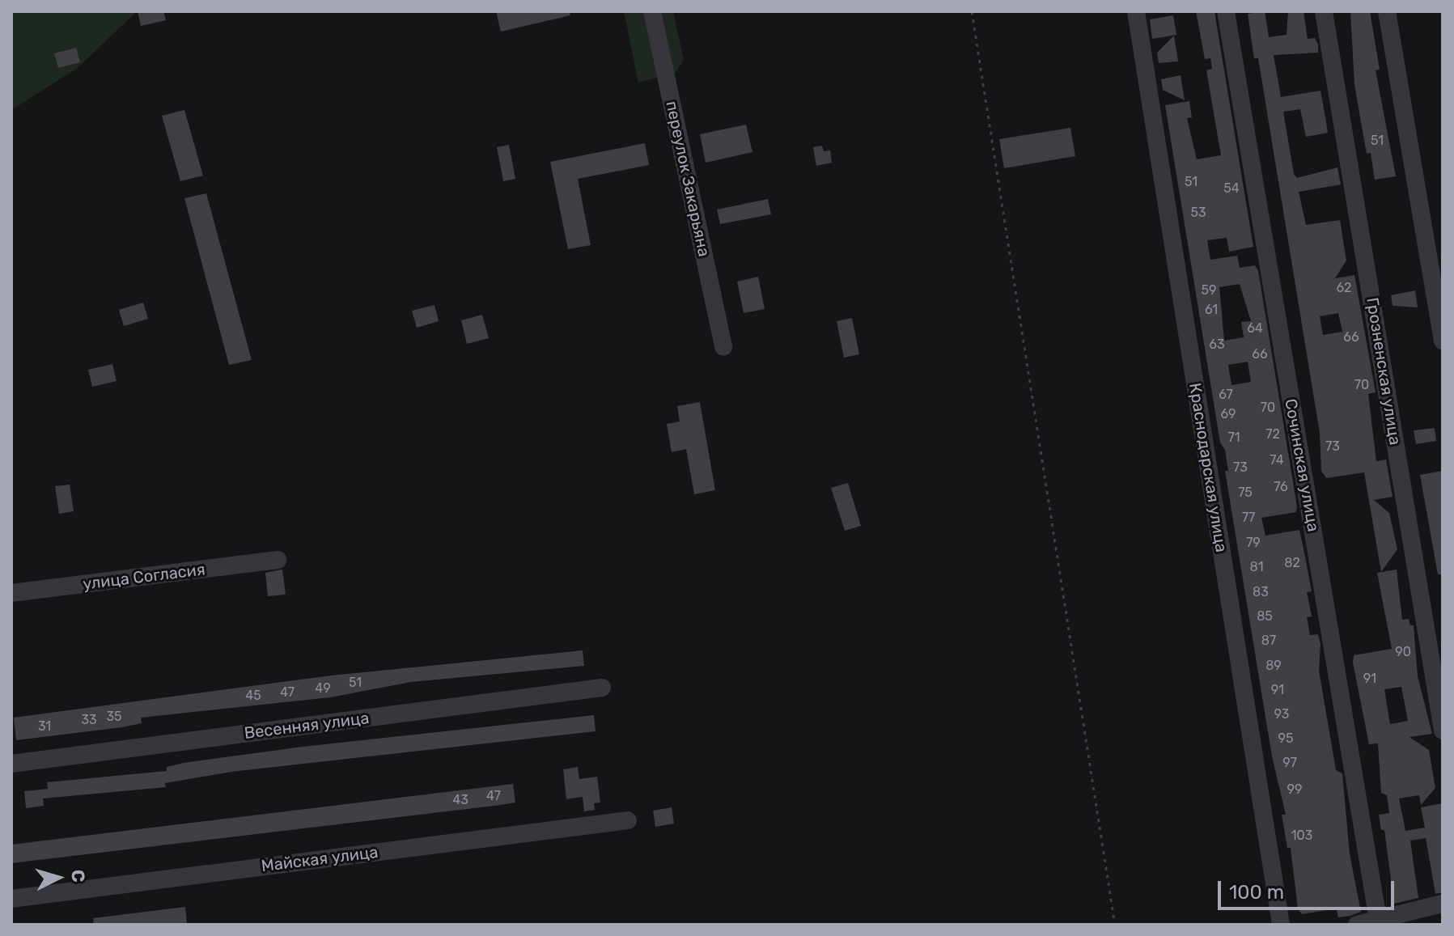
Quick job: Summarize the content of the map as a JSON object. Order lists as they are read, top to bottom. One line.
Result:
{"streets":{"street":["переулок Закарьяна","Грозненская улица","Сочинская улица","Краснодарская улица","улица Согласия","Весенняя улица","Майская улица"]},"house_numbers":["51","51","54","53","62","59","61","64","66","63","66","70","67","70","69","72","71","73","74","73","76","75","77","79","82","81","83","85","87","90","89","91","51","49","91","47","45","93","35","33","31","95","97","99","47","43","103"],"scale_bar":"100 m","north":"right"}
